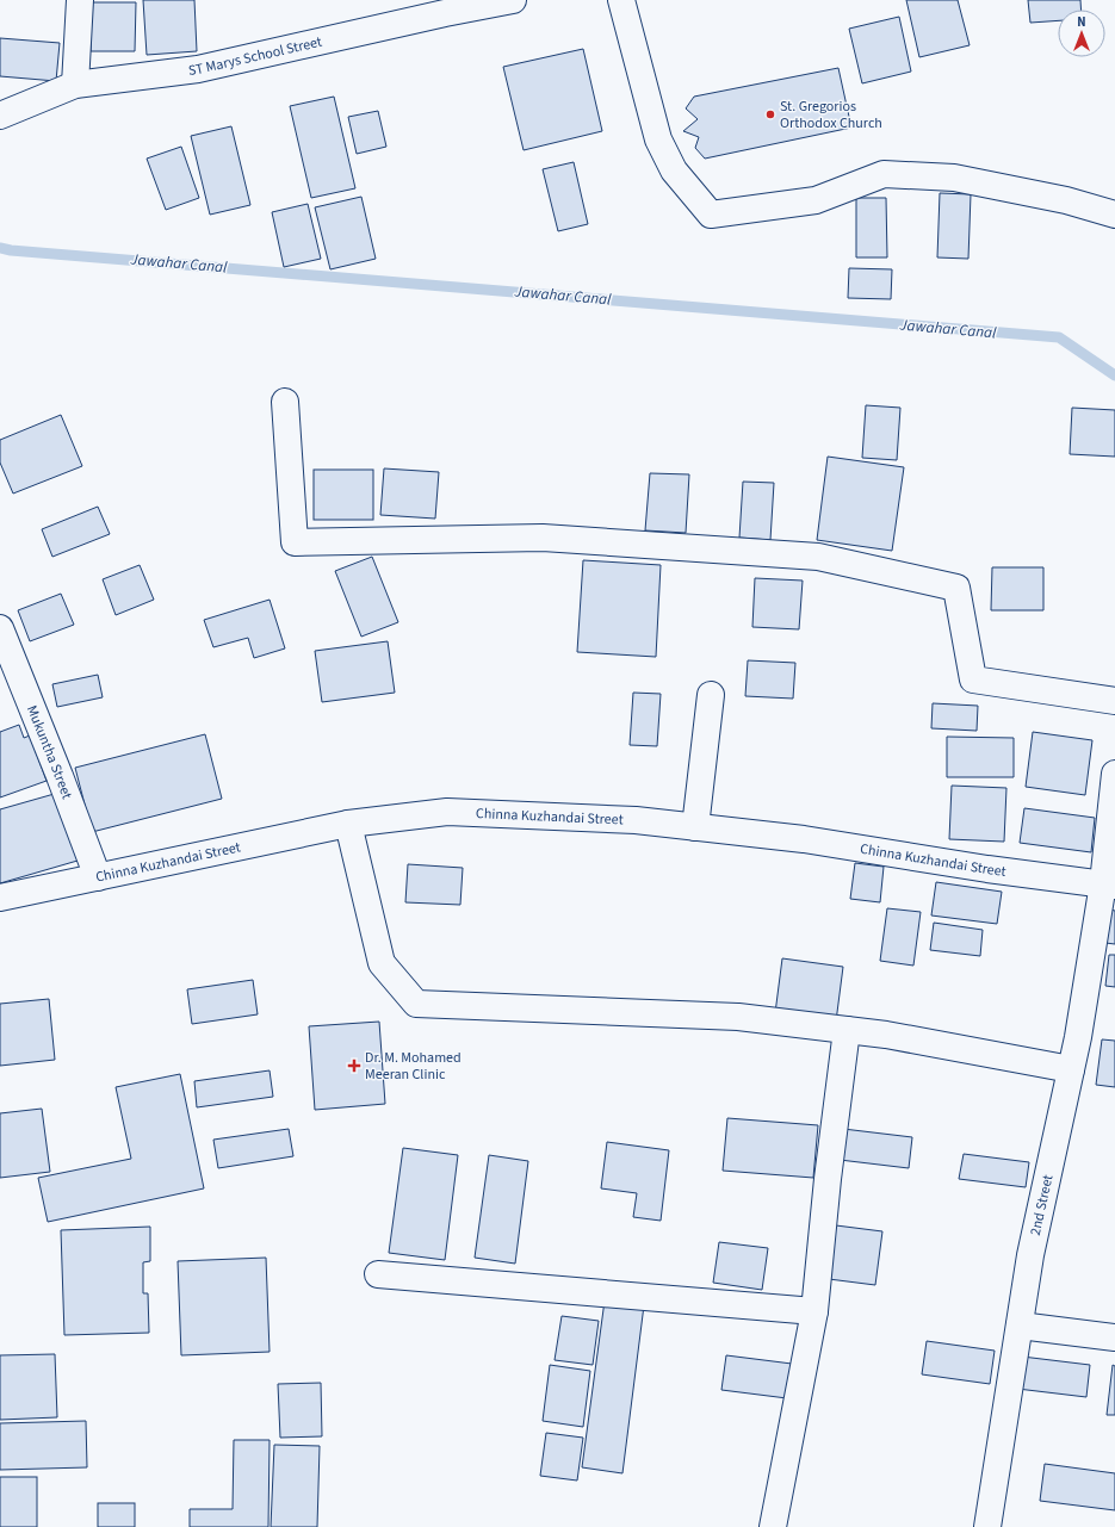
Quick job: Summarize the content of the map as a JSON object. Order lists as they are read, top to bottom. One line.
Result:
{"streets":{"street":["ST Marys School Street","Mukuntha Street","Chinna Kuzhandai Street","2nd Street"]},"crossings":[["Mukuntha Street","Chinna Kuzhandai Street"],["Chinna Kuzhandai Street","2nd Street"]],"water":["Jawahar Canal"],"places":{"other":["St. Gregorios Orthodox Church"],"health":["Dr. M. Mohamed Meeran Clinic"]},"north":"top"}
